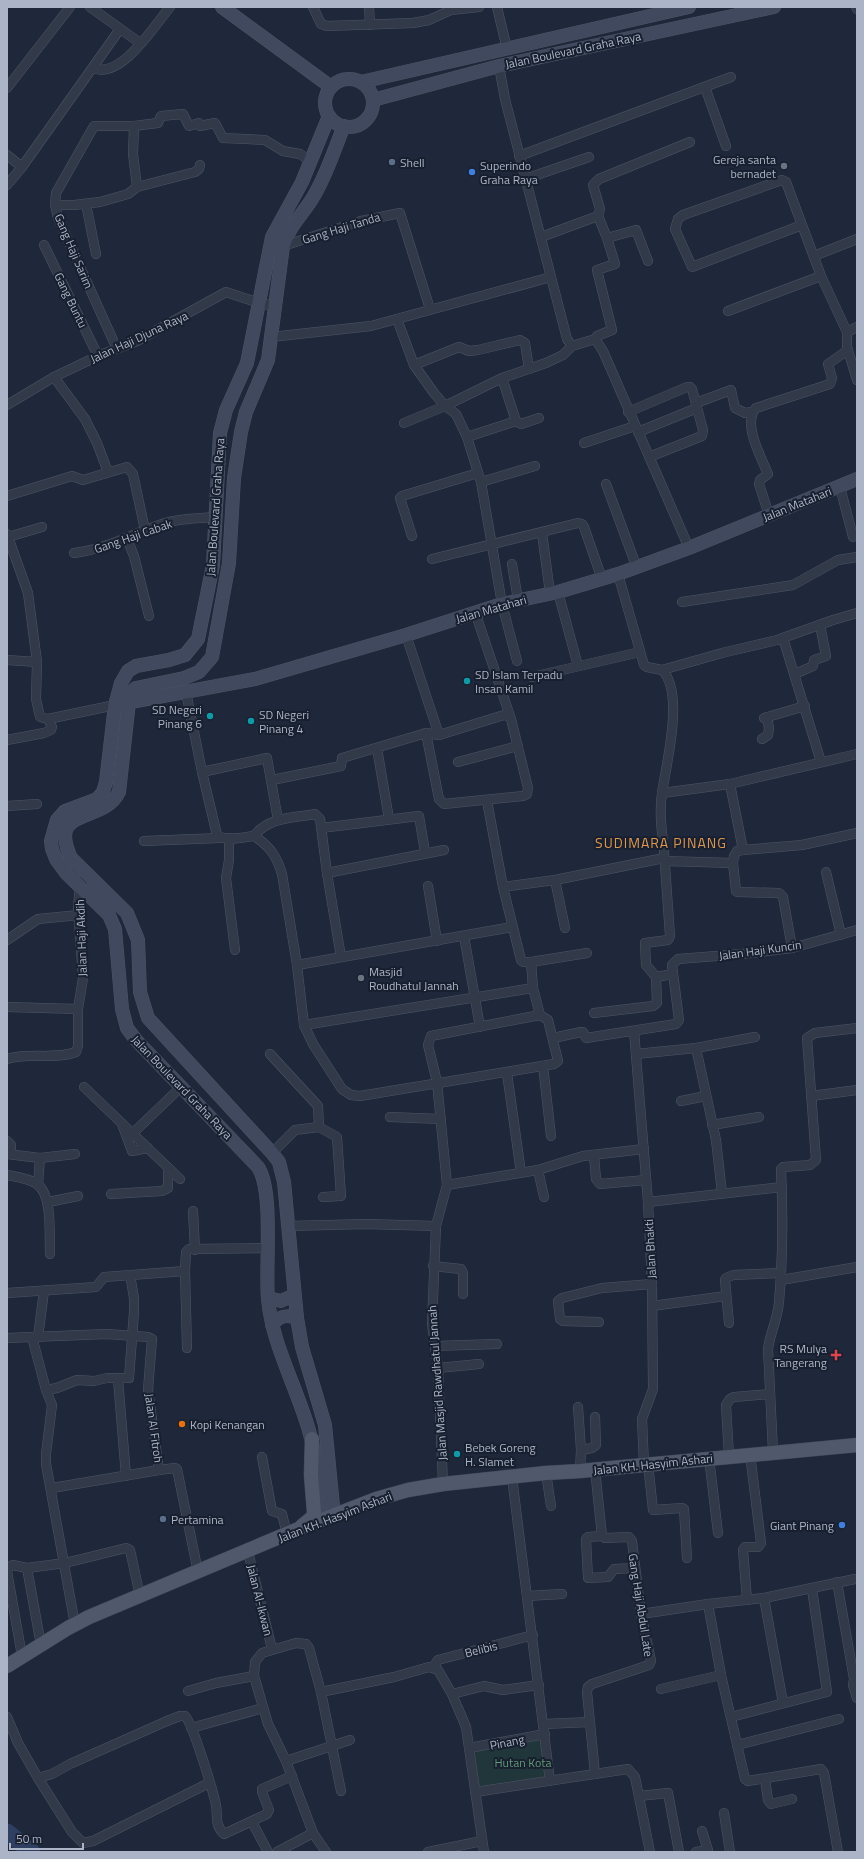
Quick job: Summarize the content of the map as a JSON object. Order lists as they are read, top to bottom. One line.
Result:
{"streets":{"main road":["Jalan Boulevard Graha Raya","Jalan Matahari","Jalan KH. Hasyim Ashari"],"street":["Gang Haji Tanda","Gang Haji Sarim","Gang Buntu","Jalan Haji Djuna Raya","Gang Haji Cabak","Jalan Haji Akdih","Jalan Haji Kuncin","Jalan Bhakti","Jalan Masjid Rawdhatul Jannah","Jalan Al Fitroh","Jalan Al-Ikwan","Gang Haji Abdul Late","Belibis","Pinang"]},"crossings":[["Jalan Boulevard Graha Raya","Gang Haji Tanda"],["Jalan Boulevard Graha Raya","Gang Haji Sarim"],["Jalan Boulevard Graha Raya","Jalan Haji Djuna Raya"],["Jalan Boulevard Graha Raya","Jalan Matahari"],["Jalan Boulevard Graha Raya","Gang Haji Cabak"],["Jalan Boulevard Graha Raya","Jalan Haji Akdih"],["Jalan Boulevard Graha Raya","Jalan KH. Hasyim Ashari"],["Gang Haji Sarim","Jalan Haji Djuna Raya"],["Gang Buntu","Jalan Haji Djuna Raya"],["Jalan Bhakti","Jalan KH. Hasyim Ashari"],["Jalan Masjid Rawdhatul Jannah","Jalan KH. Hasyim Ashari"],["Jalan Al Fitroh","Jalan KH. Hasyim Ashari"],["Jalan KH. Hasyim Ashari","Jalan Al-Ikwan"]],"districts":["SUDIMARA PINANG"],"parks":["Hutan Kota"],"places":{"other":["Shell","Gereja santa bernadet","Superindo Graha Raya","SD Islam Terpadu Insan Kamil","SD Negeri Pinang 6","SD Negeri Pinang 4","Masjid Roudhatul Jannah","Kopi Kenangan","Bebek Goreng H. Slamet","Pertamina","Giant Pinang"],"health":["RS Mulya Tangerang"]},"scale_bar":"50 m"}
